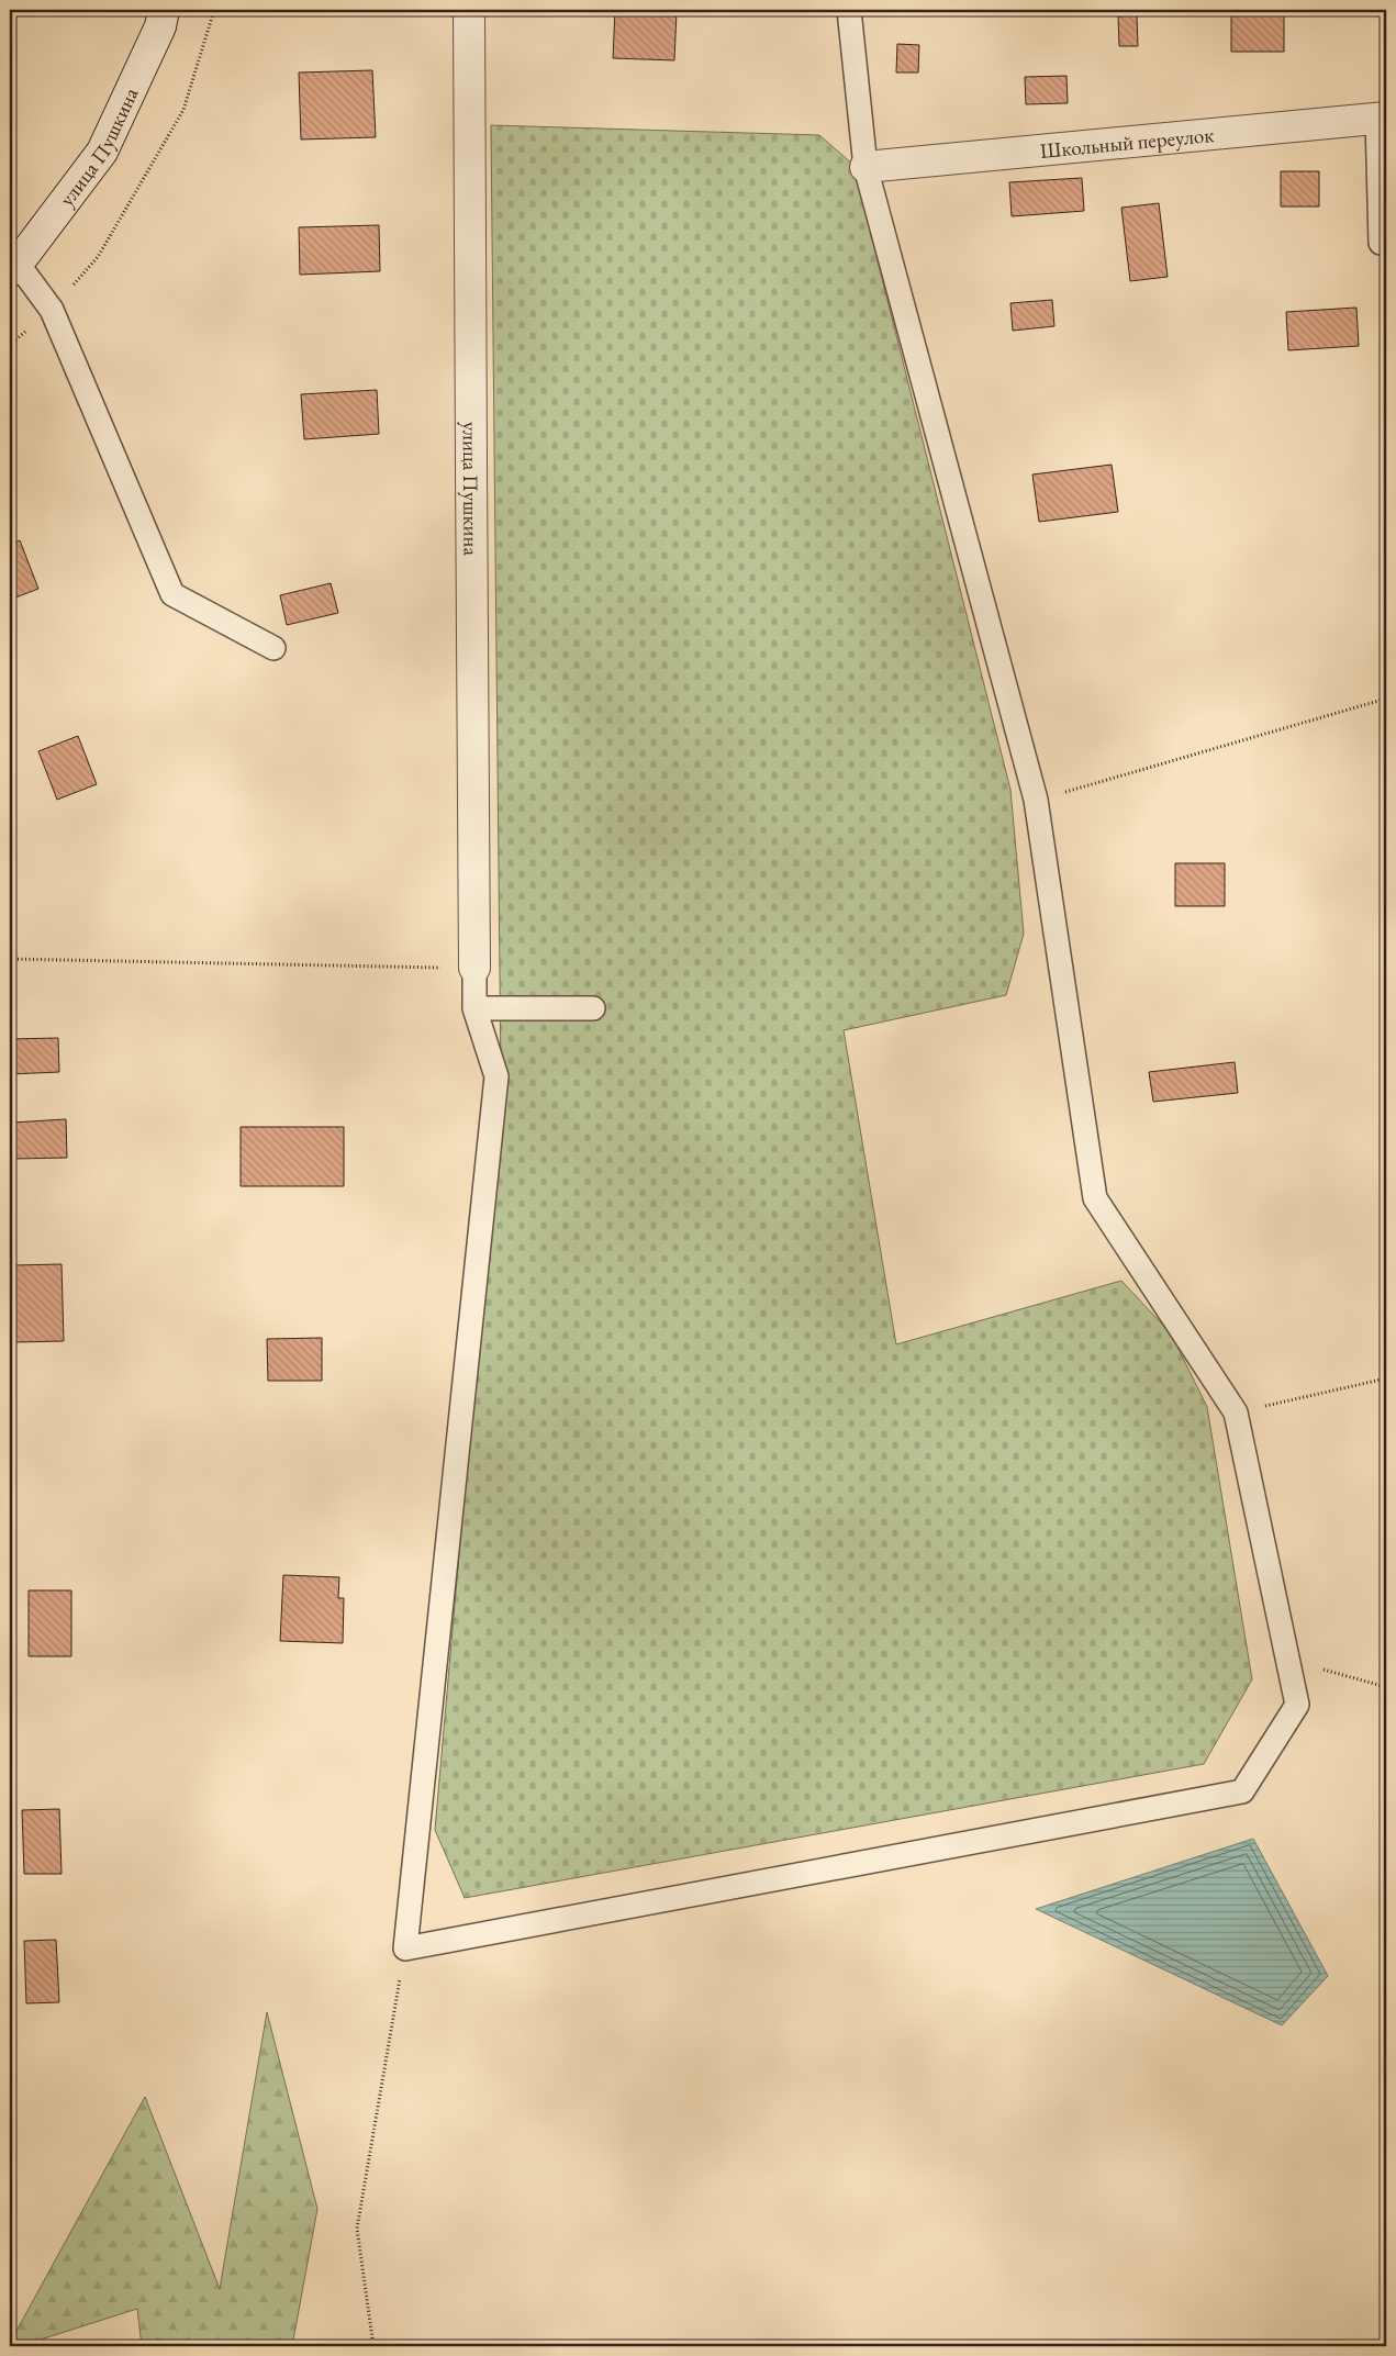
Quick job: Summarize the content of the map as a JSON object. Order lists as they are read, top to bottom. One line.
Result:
{"streets":{"street":["Школьный переулок","улица Пушкина"]}}
